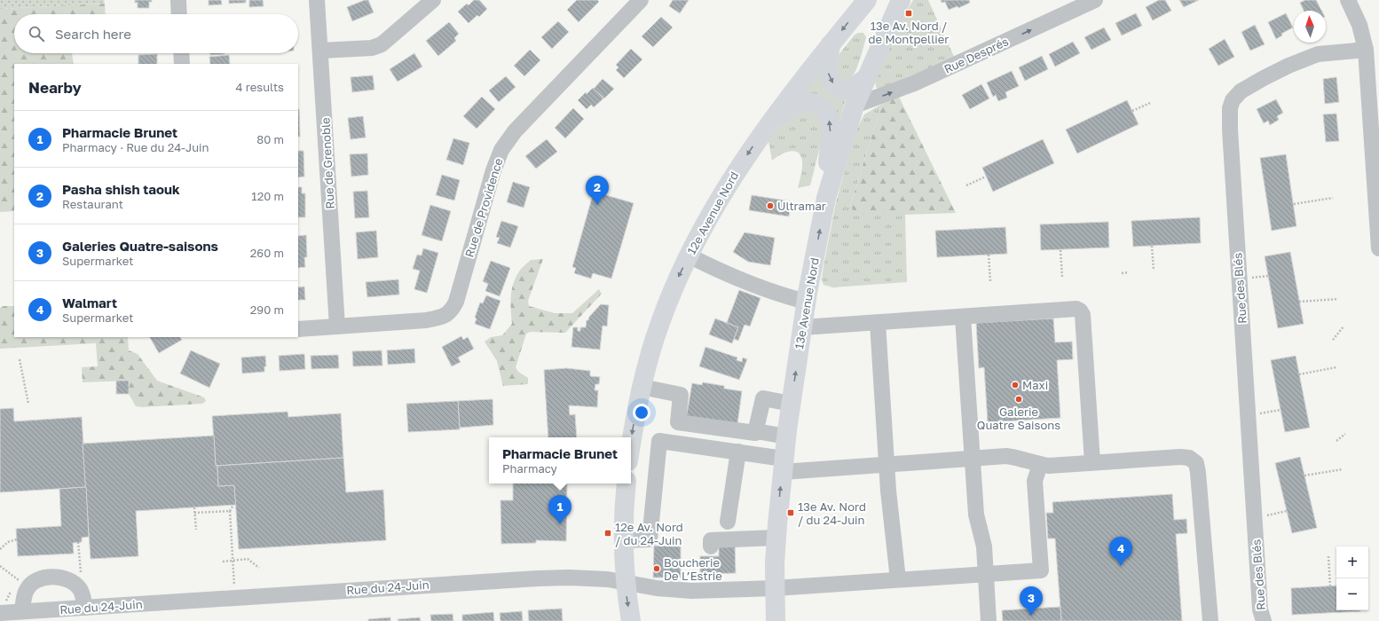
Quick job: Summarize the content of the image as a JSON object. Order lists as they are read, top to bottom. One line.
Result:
{"streets":{"main road":["12e Avenue Nord","13e Avenue Nord"],"street":["Rue Després","Rue de Grenoble","Rue de Providence","Rue des Blés","Rue du 24-Juin"]},"crossings":[["Rue Després","13e Avenue Nord"],["Rue de Grenoble","Rue de Providence"],["13e Avenue Nord","Rue du 24-Juin"]],"one_way":["Rue Després","12e Avenue Nord","13e Avenue Nord"],"places":{"transit":["13e Av. Nord / de Montpellier","13e Av. Nord / du 24-Juin","12e Av. Nord / du 24-Juin"],"other":["Ultramar","Maxi","Galerie Quatre Saisons","Boucherie De L’Estrie"]},"north":"top","page":{"search":"Search here","heading":["Nearby","4 results"],"list":[{"mark":"1","name":"Pharmacie Brunet","note":"Pharmacy · Rue du 24-Juin","value":"80 m"},{"mark":"2","name":"Pasha shish taouk","note":"Restaurant","value":"120 m"},{"mark":"3","name":"Galeries Quatre-saisons","note":"Supermarket","value":"260 m"},{"mark":"4","name":"Walmart","note":"Supermarket","value":"290 m"}],"pins":["2","1","4","3"],"popup":["Pharmacie Brunet","Pharmacy"],"map_buttons":["+","−"]}}
